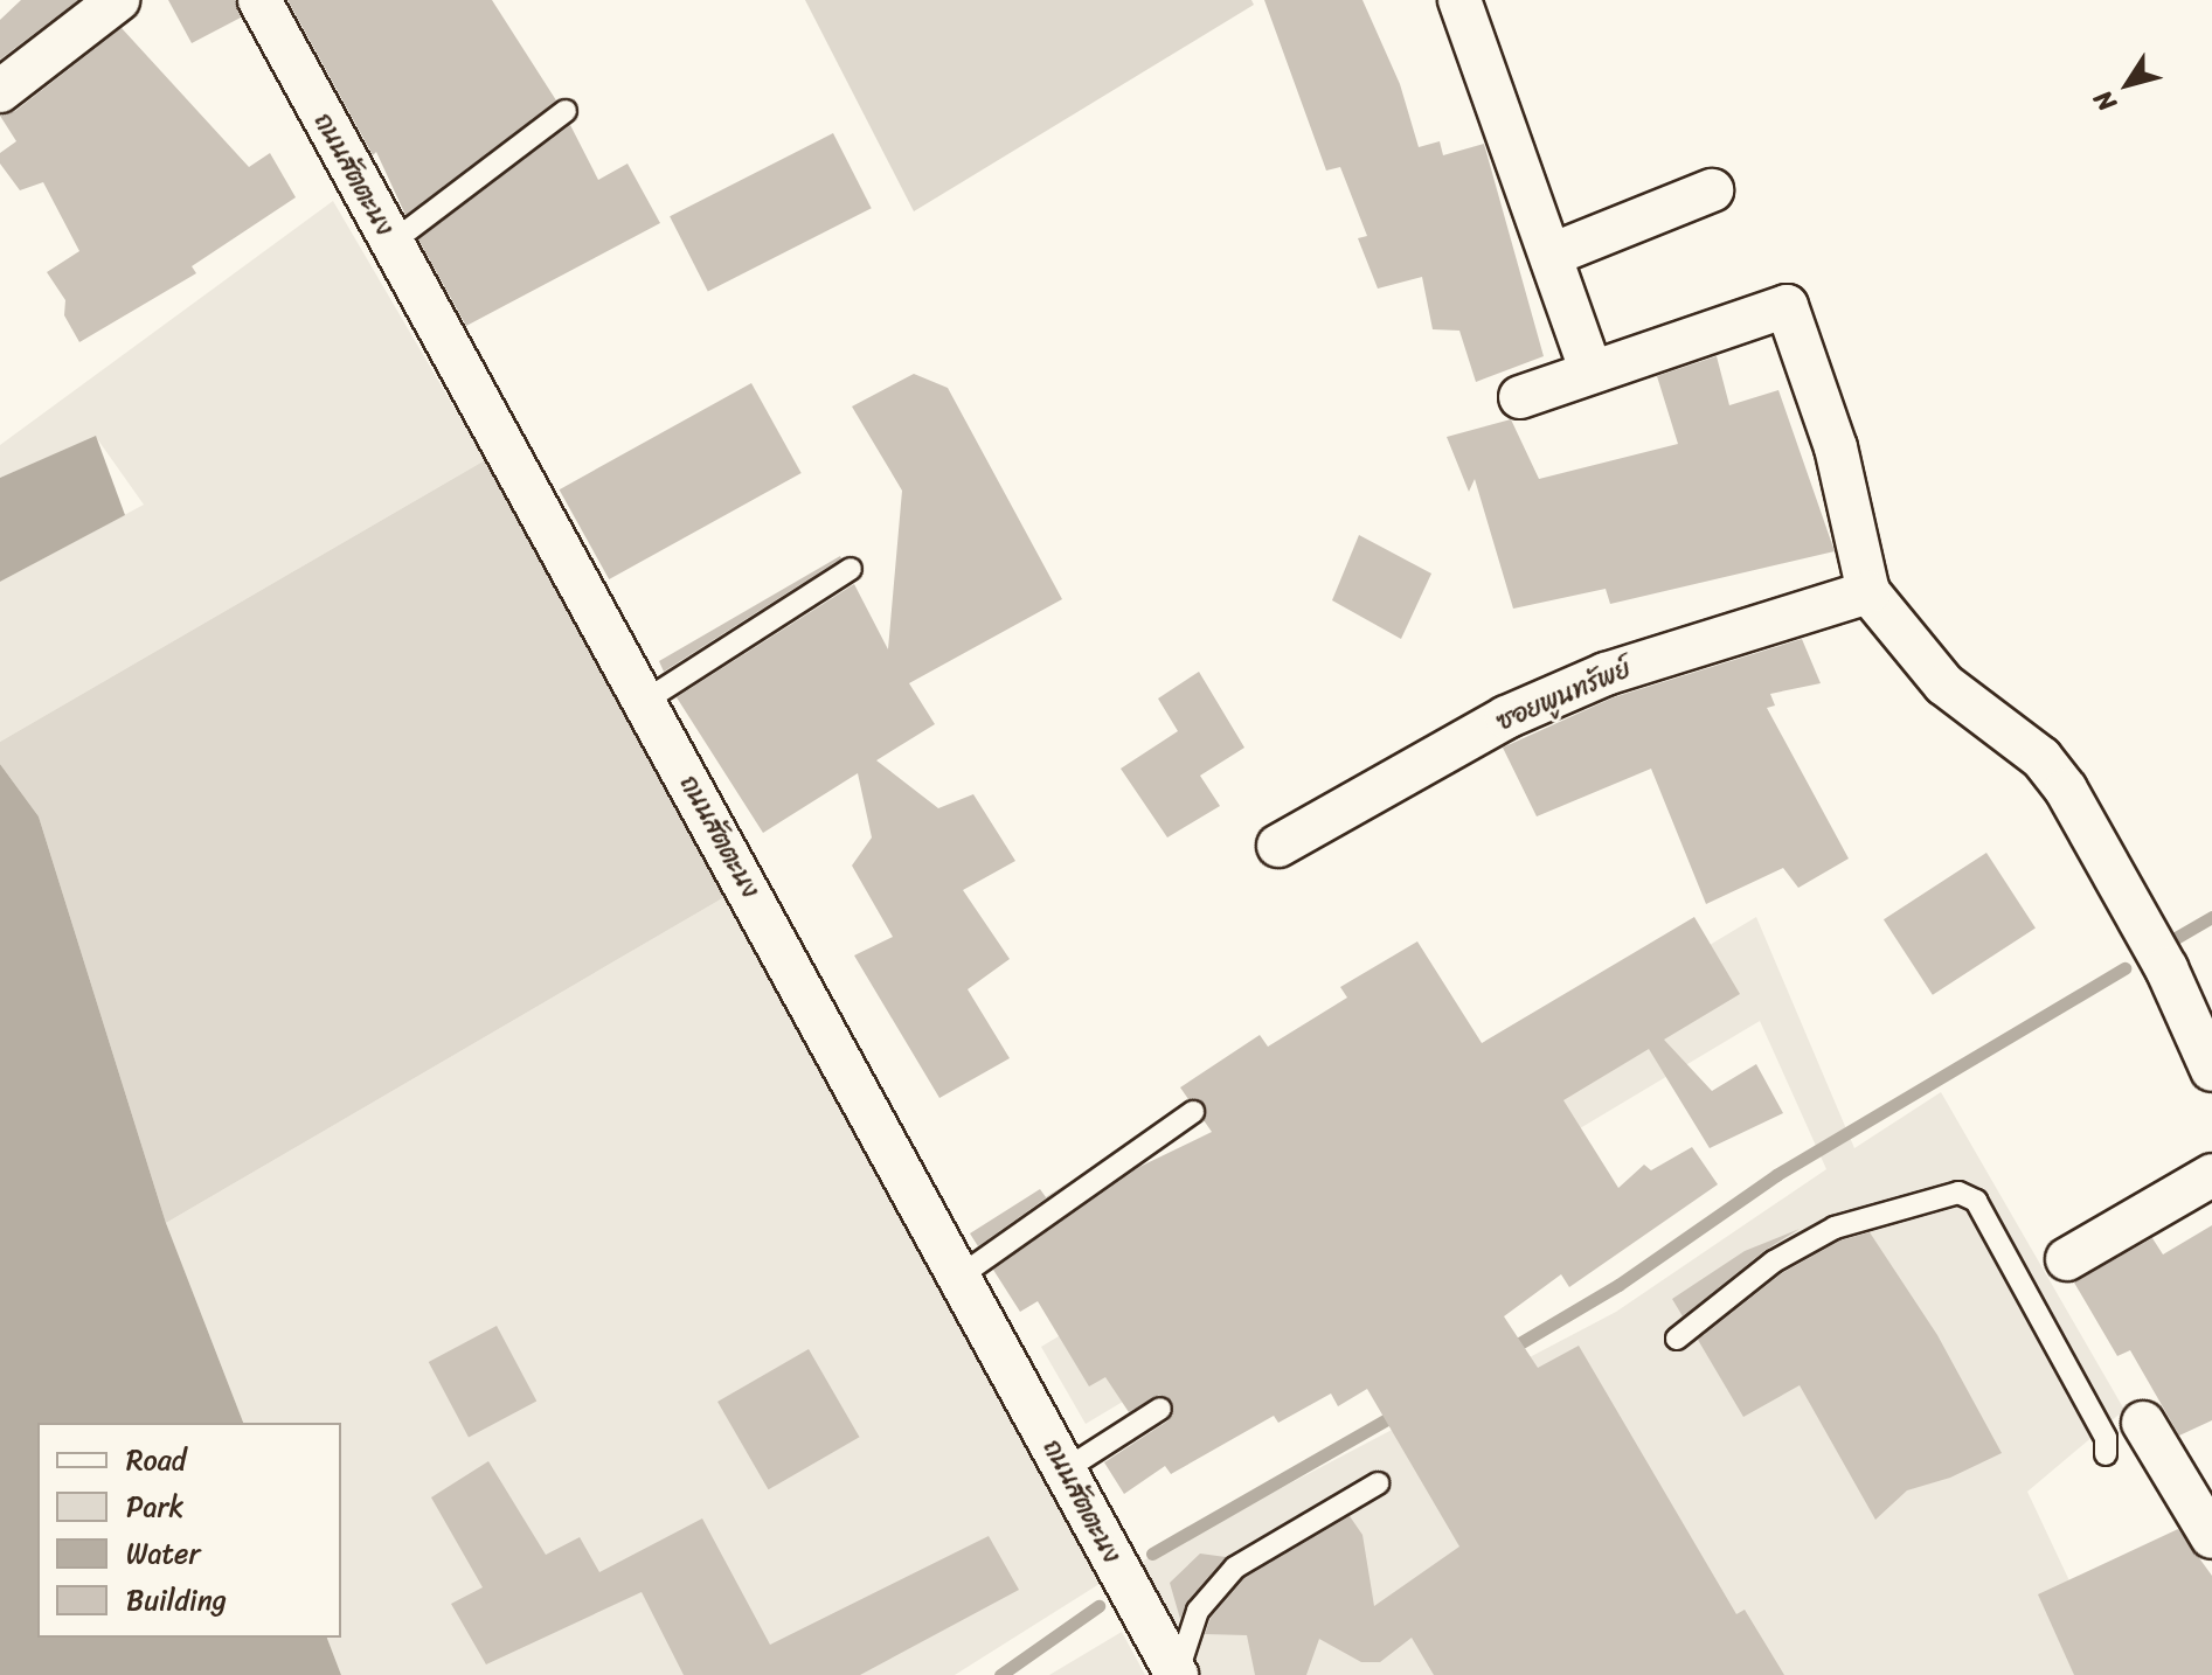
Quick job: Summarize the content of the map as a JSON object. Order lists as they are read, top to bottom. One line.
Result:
{"streets":{"street":["ถนนสัตตะนง","ซอยพูนทรัพย์"]},"legend":["Road","Park","Water","Building"],"north":"bottom left"}
